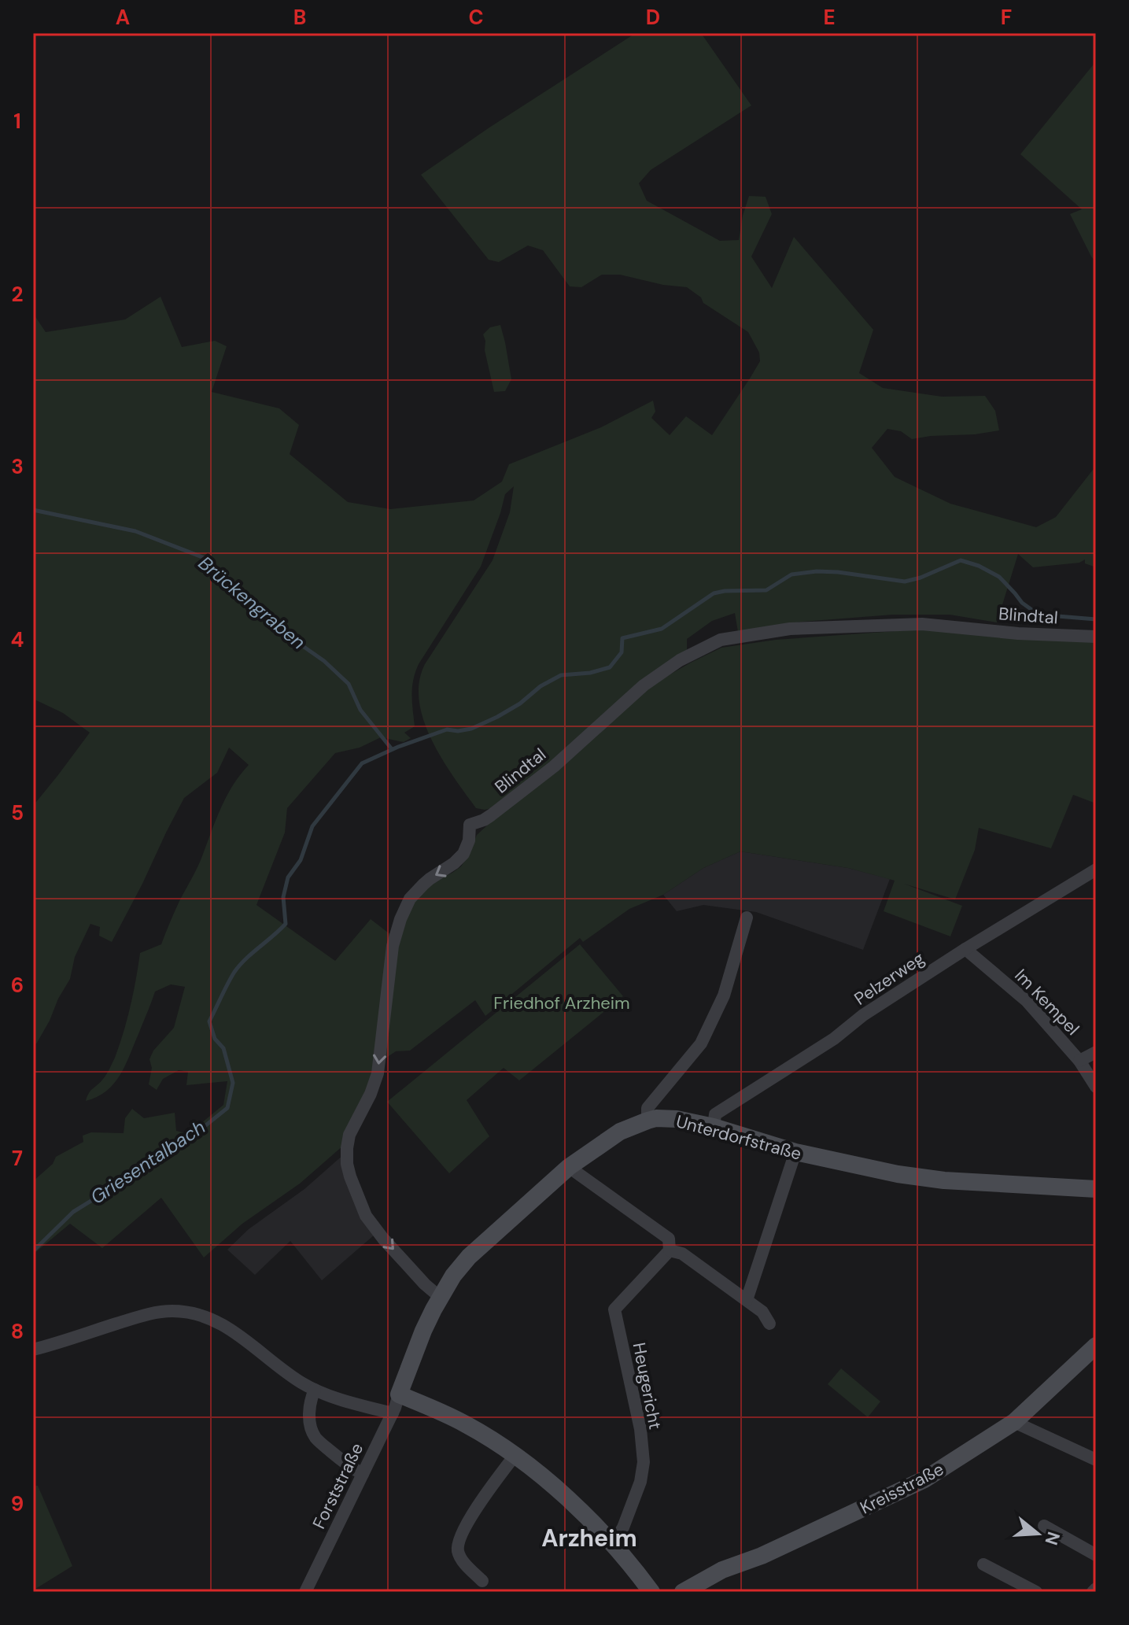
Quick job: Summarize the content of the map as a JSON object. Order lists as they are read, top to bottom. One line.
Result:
{"streets":{"street":["Blindtal","Pelzerweg","Im Kempel","Unterdorfstraße","Heugericht","Forststraße","Kreisstraße"]},"crossings":[["Blindtal","Unterdorfstraße"],["Pelzerweg","Im Kempel"],["Pelzerweg","Unterdorfstraße"],["Unterdorfstraße","Forststraße"]],"districts":["Arzheim"],"water":["Brückengraben","Griesentalbach"],"parks":["Friedhof Arzheim"],"north":"right","grid":{"columns":["A","B","C","D","E","F"],"rows":["1","2","3","4","5","6","7","8","9"]}}
